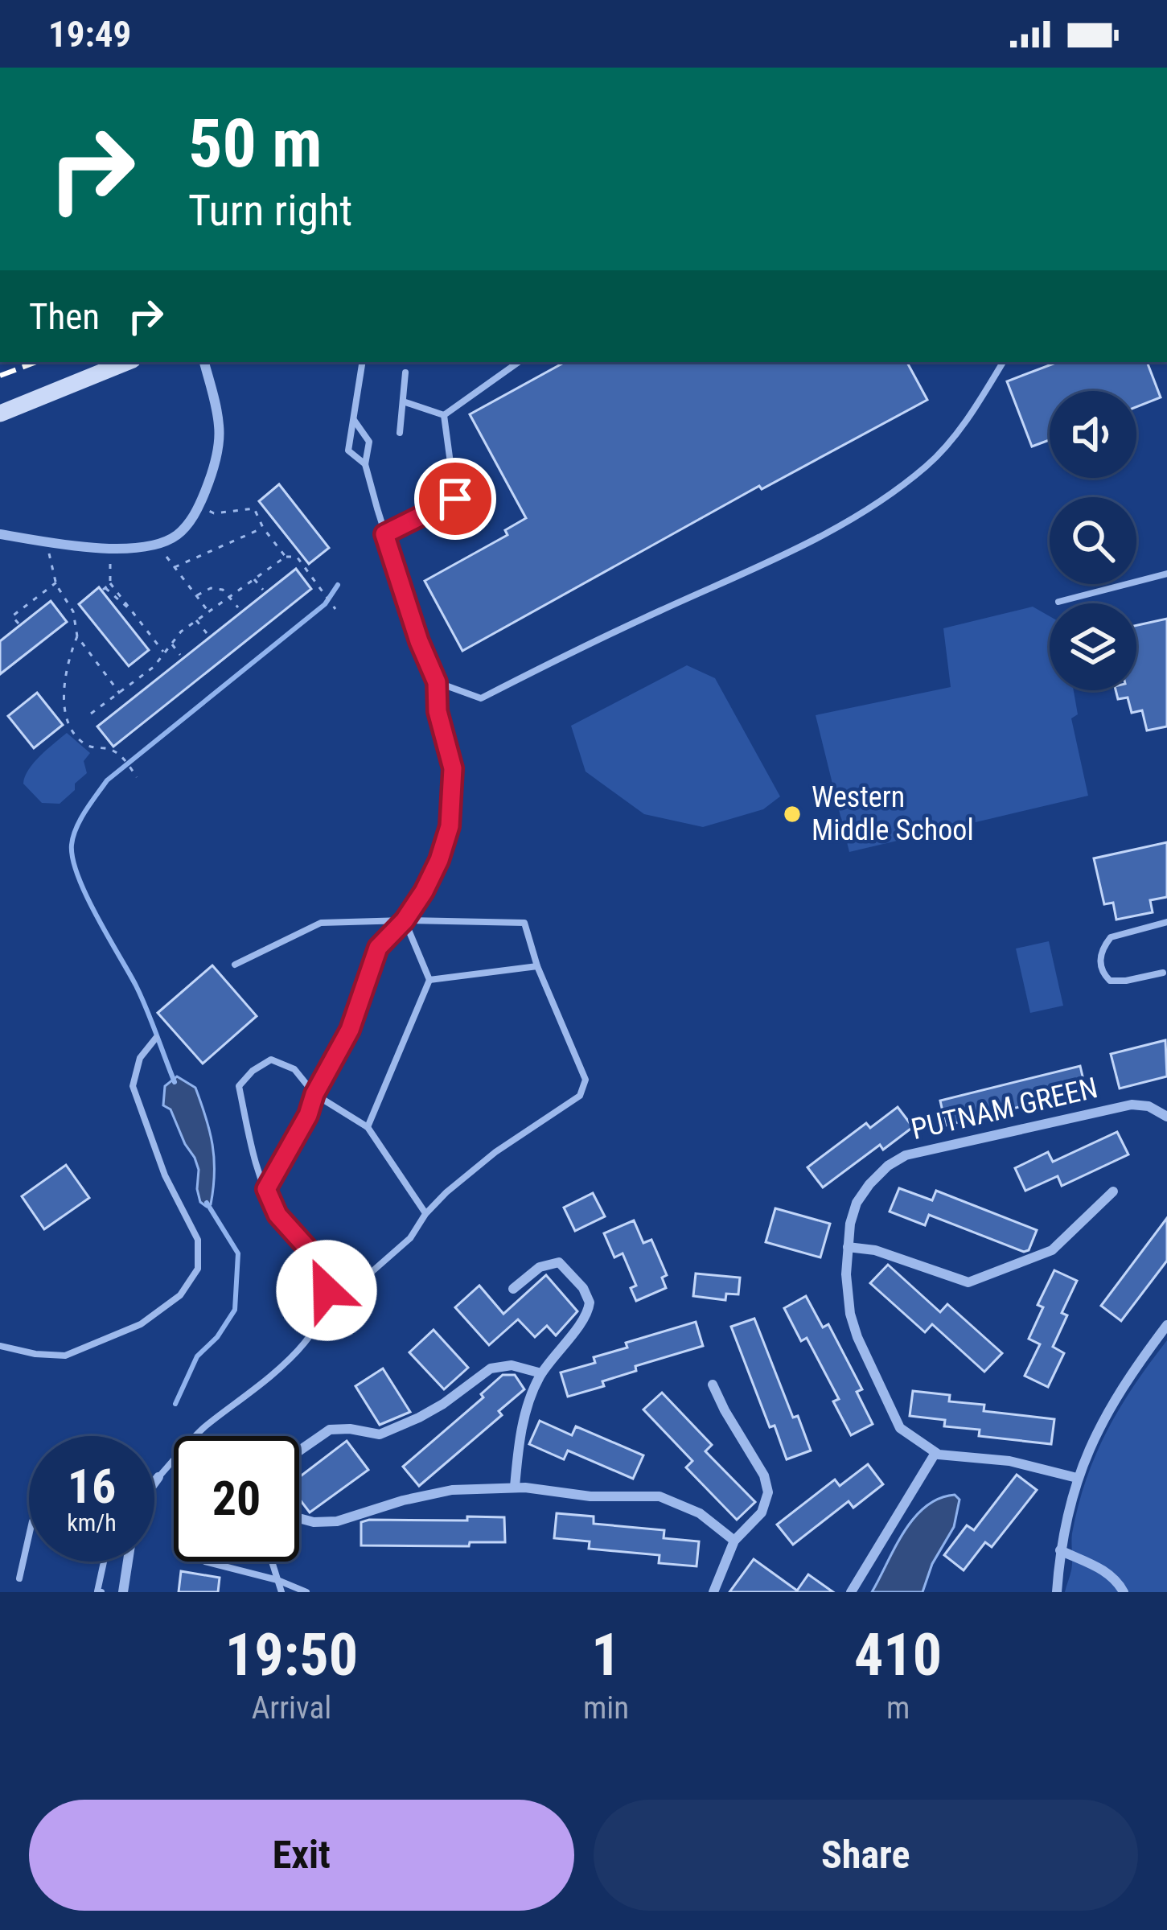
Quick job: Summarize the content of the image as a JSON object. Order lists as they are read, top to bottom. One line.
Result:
{"streets":{"street":["PUTNAM GREEN"]},"places":["Western Middle School"],"page":{"status":"19:49","turn":["50 m","Turn right"],"then":"Then","speed":"16 km/h","limit":"20","eta":["19:50","Arrival","1","min","410","m"],"buttons":["Exit","Share"]}}
